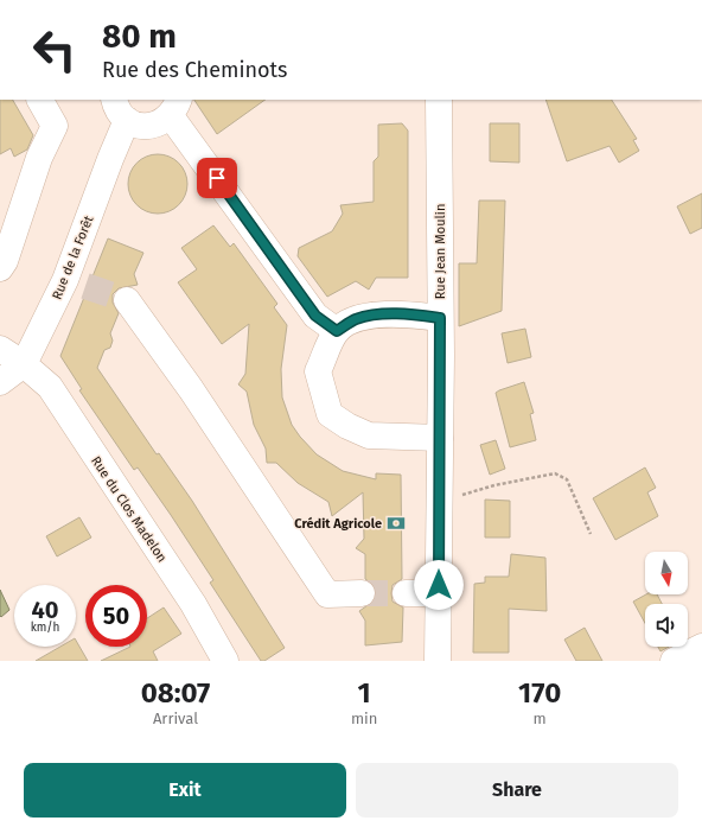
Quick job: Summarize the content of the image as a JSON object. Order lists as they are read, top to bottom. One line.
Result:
{"streets":{"street":["Rue Jean Moulin","Rue de la Forêt","Rue du Clos Madelon"]},"crossings":[["Rue de la Forêt","Rue du Clos Madelon"]],"places":{"bank":["Crédit Agricole"]},"north":"bottom","page":{"turn":["80 m","Rue des Cheminots"],"speed":"40 km/h","limit":"50","eta":["08:07","Arrival","1","min","170","m"],"buttons":["Exit","Share"]}}
